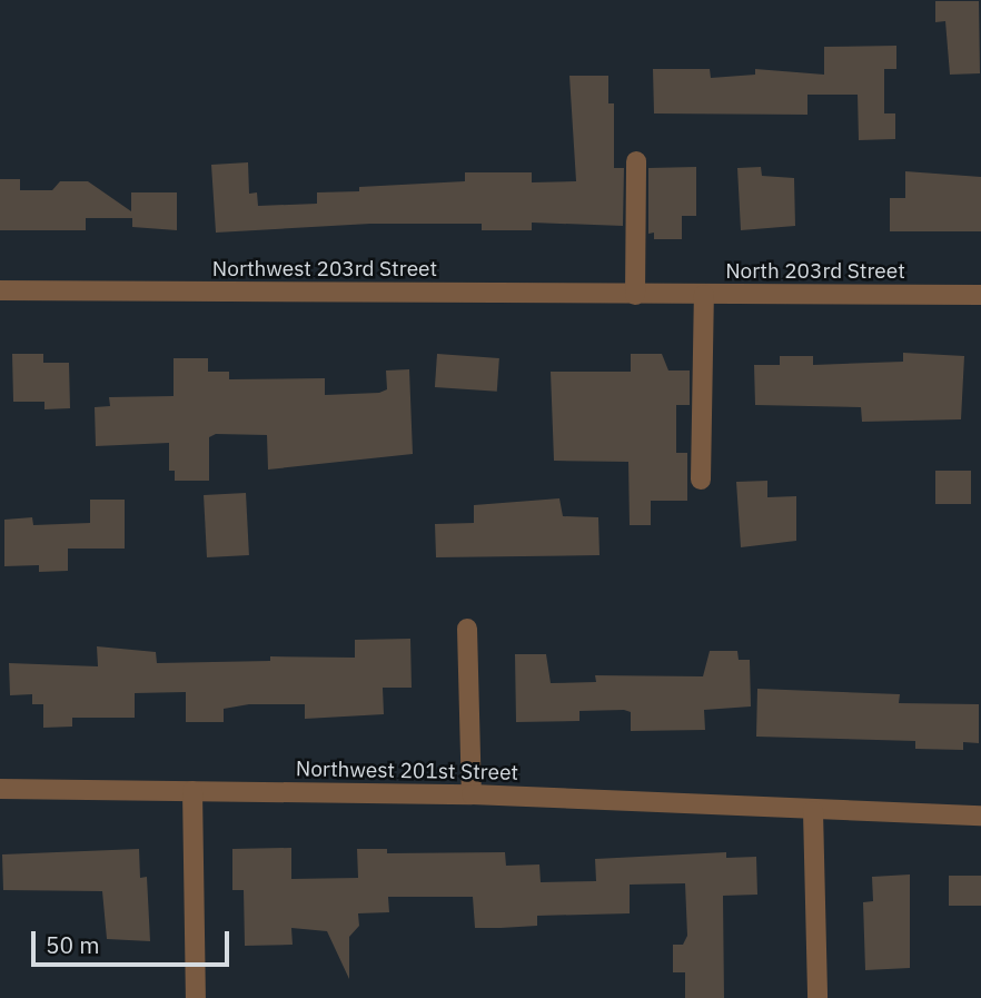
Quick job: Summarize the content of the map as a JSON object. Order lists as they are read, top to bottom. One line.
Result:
{"streets":{"street":["Northwest 203rd Street","North 203rd Street","Northwest 201st Street"]},"crossings":[["Northwest 203rd Street","North 203rd Street"]],"scale_bar":"50 m"}
